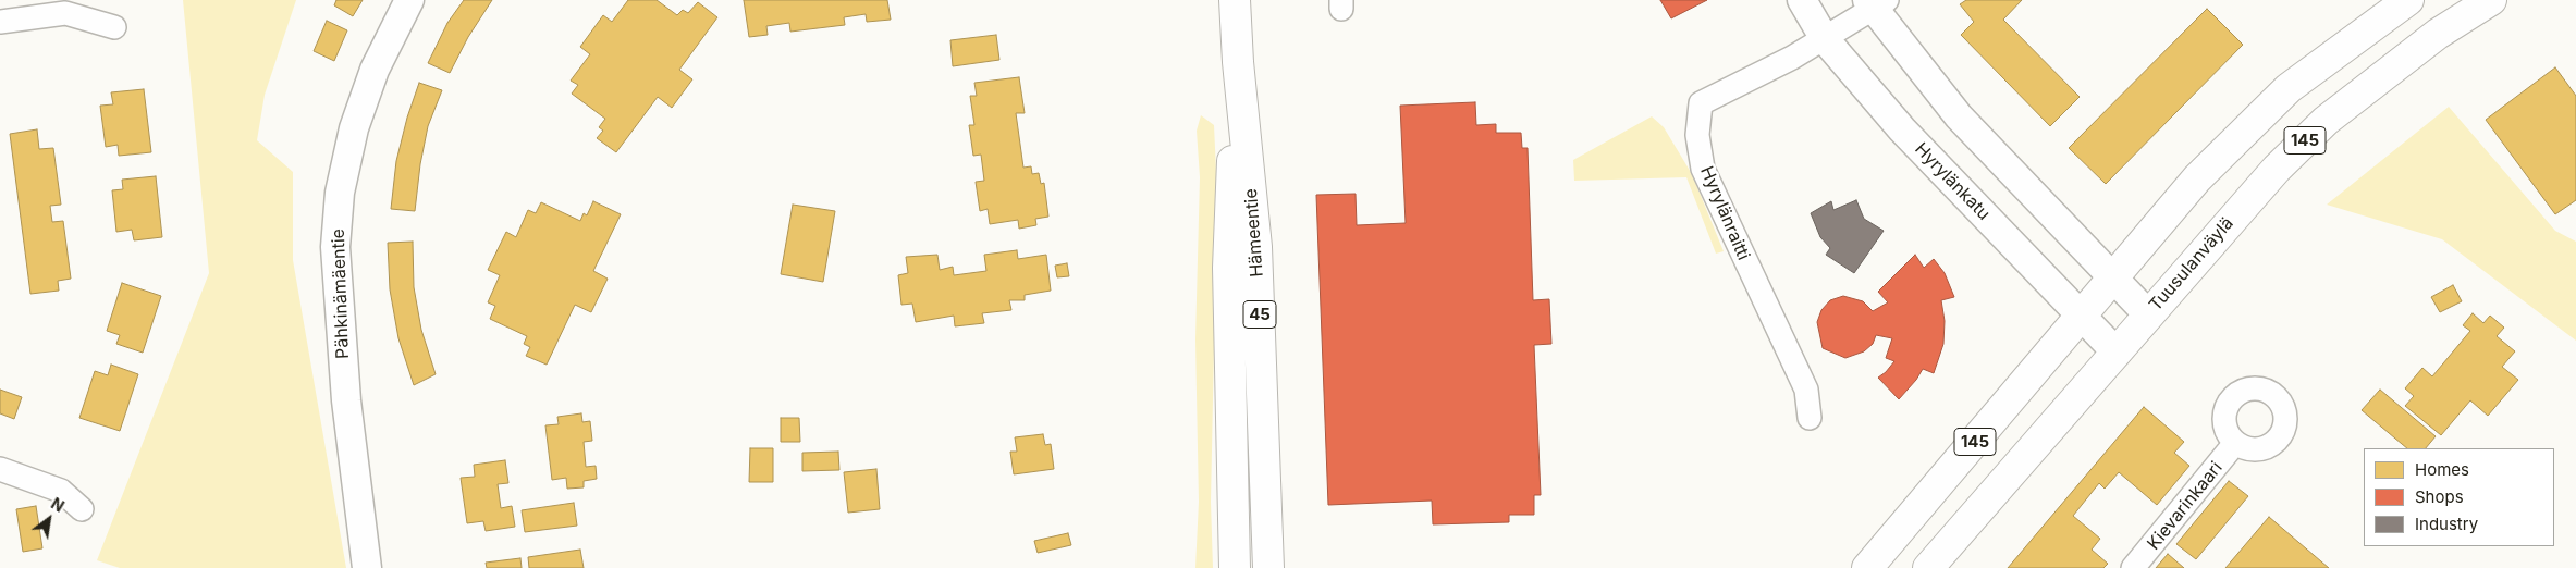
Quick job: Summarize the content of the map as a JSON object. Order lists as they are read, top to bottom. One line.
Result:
{"streets":{"main road":["145","Hämeentie","Tuusulanväylä","45"],"street":["Hyrylänkatu","Hyrylänraitti","Pähkinämäentie","Kievarinkaari"]},"crossings":[["145","Hyrylänkatu"],["Hyrylänkatu","Hyrylänraitti"],["Hyrylänkatu","Tuusulanväylä"]],"legend":["Homes","Shops","Industry"],"north":"top right"}
